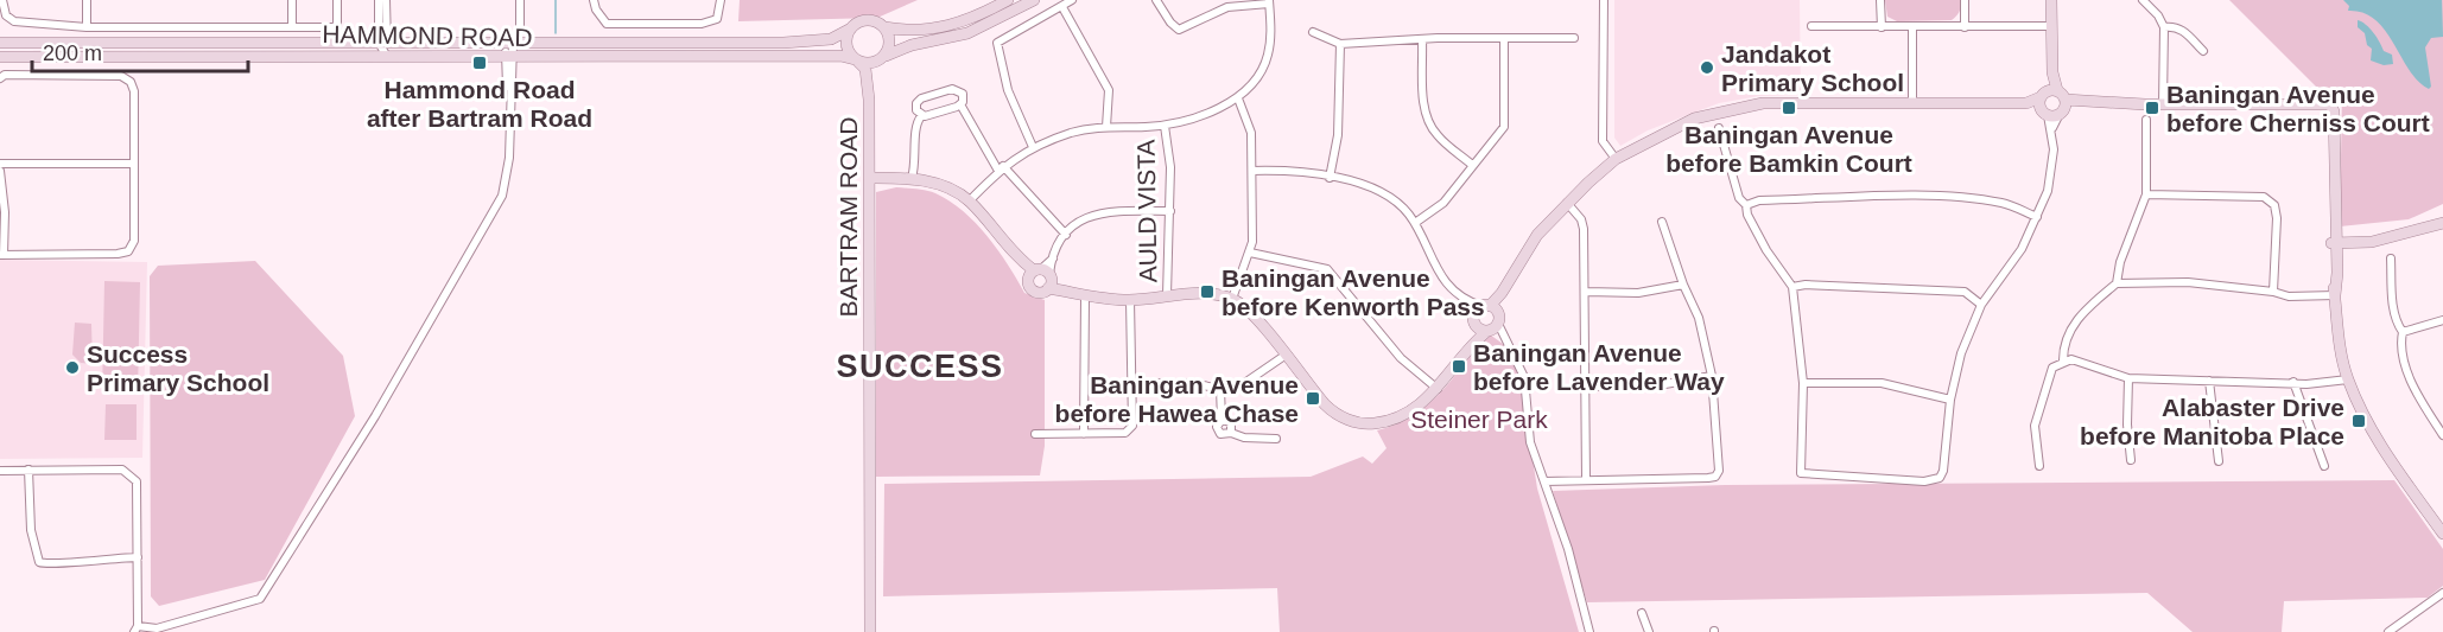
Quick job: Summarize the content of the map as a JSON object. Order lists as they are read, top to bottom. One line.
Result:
{"streets":{"street":["HAMMOND ROAD","AULD VISTA","BARTRAM ROAD"]},"crossings":[["HAMMOND ROAD","BARTRAM ROAD"]],"districts":["SUCCESS"],"parks":["Steiner Park"],"places":{"transit":["Hammond Road after Bartram Road","Baningan Avenue before Bamkin Court","Baningan Avenue before Cherniss Court","Baningan Avenue before Kenworth Pass","Baningan Avenue before Lavender Way","Baningan Avenue before Hawea Chase","Alabaster Drive before Manitoba Place"],"other":["Jandakot Primary School","Success Primary School"]},"scale_bar":"200 m"}
